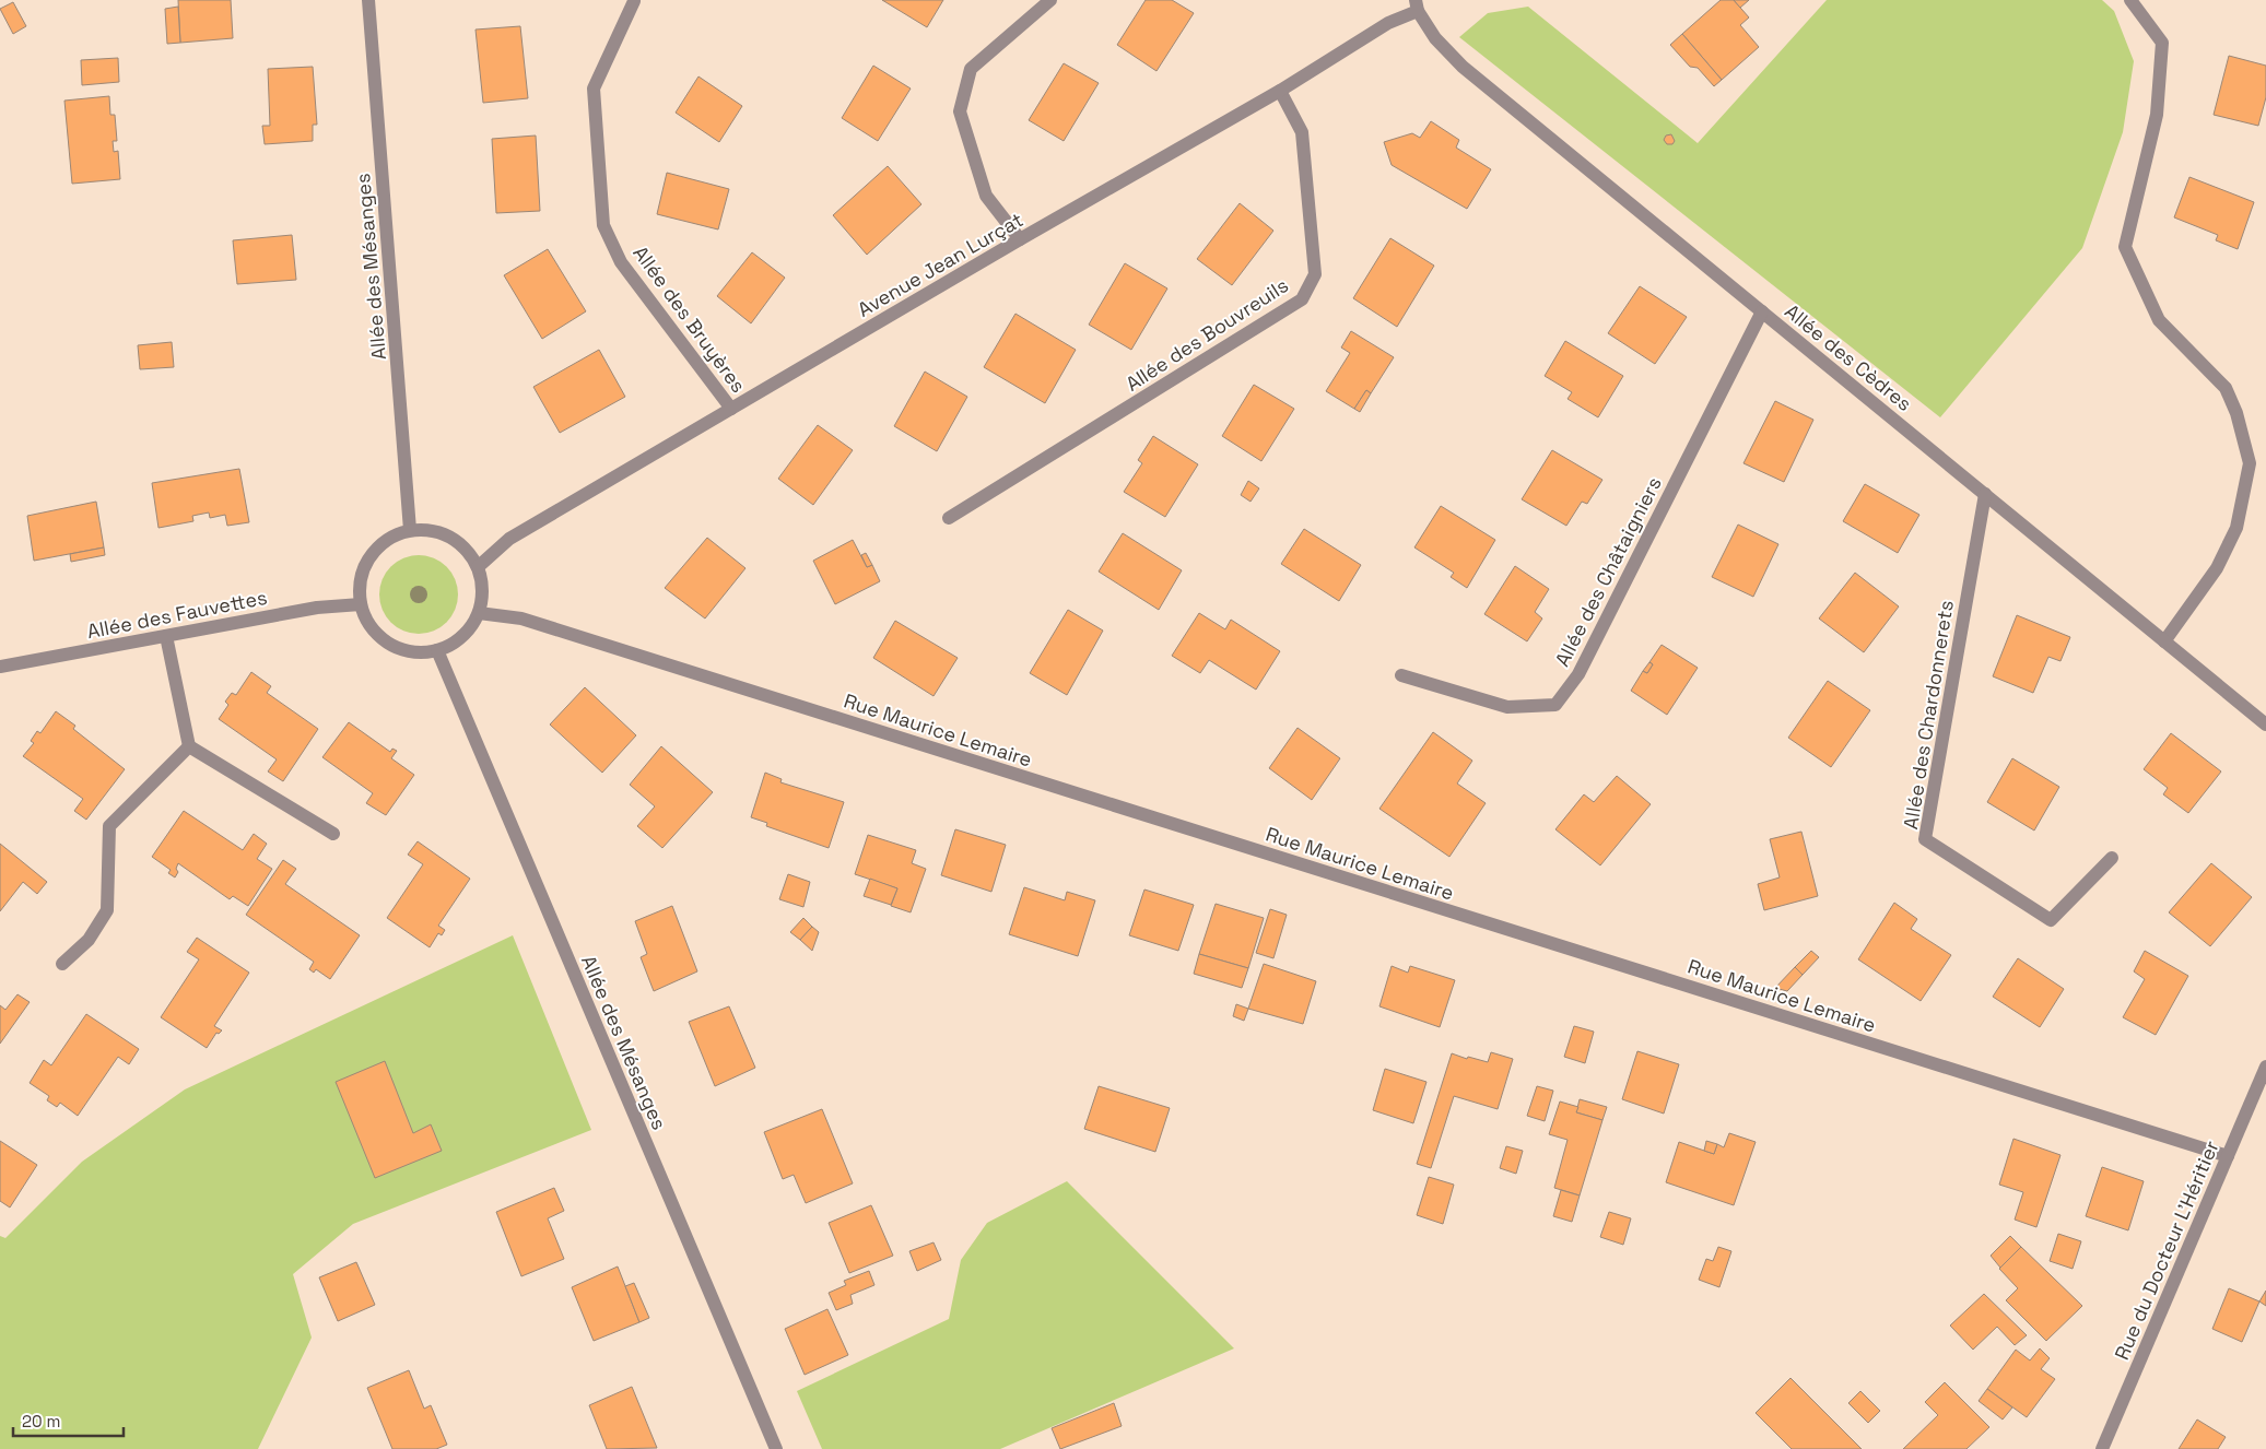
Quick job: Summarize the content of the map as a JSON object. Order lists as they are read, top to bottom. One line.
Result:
{"streets":{"street":["Avenue Jean Lurçat","Allée des Mésanges","Allée des Bruyères","Allée des Bouvreuils","Allée des Cèdres","Allée des Châtaigniers","Allée des Fauvettes","Allée des Chardonnerets","Rue Maurice Lemaire","Rue du Docteur L'Héritier"]},"crossings":[["Avenue Jean Lurçat","Allée des Mésanges"],["Avenue Jean Lurçat","Allée des Bruyères"],["Avenue Jean Lurçat","Allée des Bouvreuils"],["Avenue Jean Lurçat","Allée des Cèdres"],["Avenue Jean Lurçat","Allée des Fauvettes"],["Avenue Jean Lurçat","Rue Maurice Lemaire"],["Allée des Mésanges","Allée des Fauvettes"],["Allée des Mésanges","Rue Maurice Lemaire"],["Allée des Cèdres","Allée des Châtaigniers"],["Allée des Cèdres","Allée des Chardonnerets"],["Allée des Fauvettes","Rue Maurice Lemaire"],["Rue Maurice Lemaire","Rue du Docteur L'Héritier"]],"scale_bar":"20 m"}
